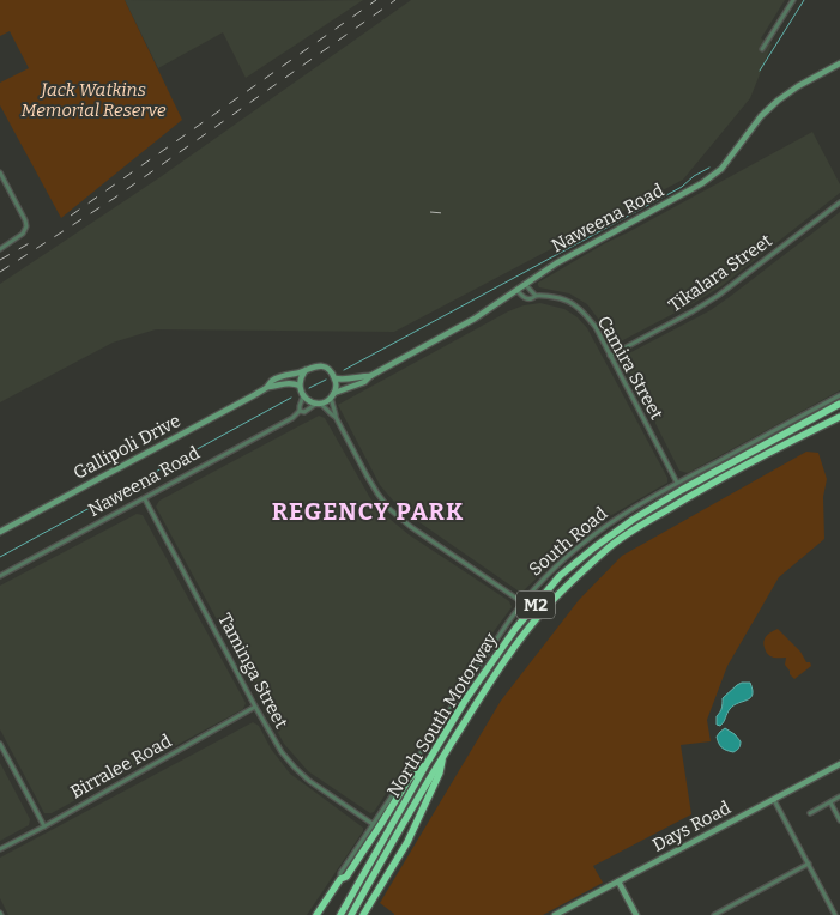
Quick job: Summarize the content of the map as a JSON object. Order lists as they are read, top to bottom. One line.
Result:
{"streets":{"highway":["South Road","M2","North South Motorway"],"street":["Naweena Road","Tikalara Street","Camira Street","Gallipoli Drive","Taminga Street","Birralee Road","Days Road"]},"crossings":[["Naweena Road","Camira Street"],["Naweena Road","Gallipoli Drive"],["Naweena Road","Taminga Street"],["Tikalara Street","Camira Street"],["Camira Street","South Road"],["South Road","Taminga Street"],["Taminga Street","Birralee Road"]],"districts":["REGENCY PARK"],"parks":["Jack Watkins Memorial Reserve"]}
